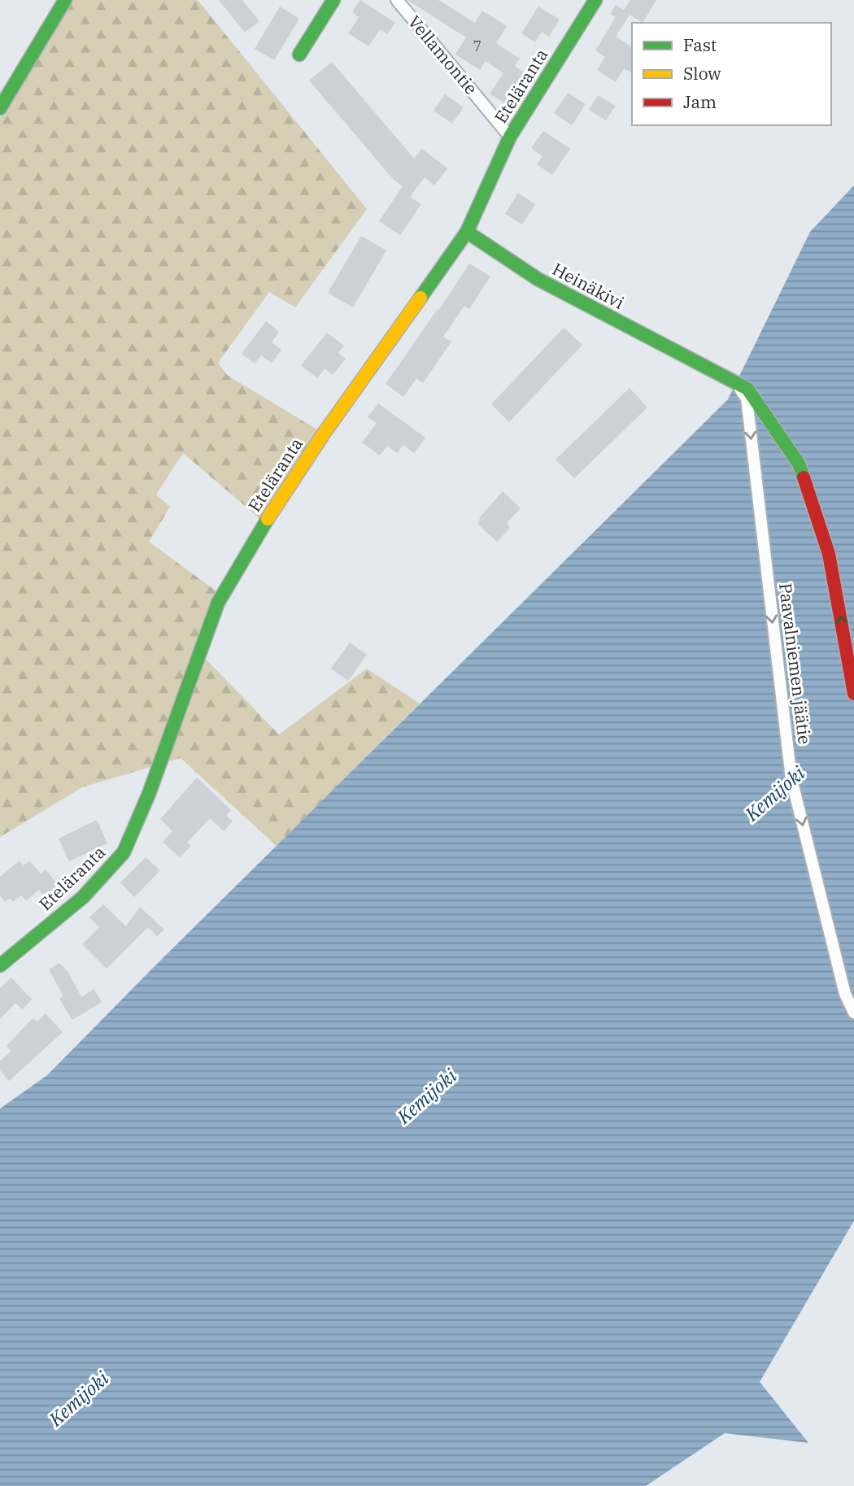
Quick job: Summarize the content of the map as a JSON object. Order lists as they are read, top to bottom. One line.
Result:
{"streets":{"street":["Vellamontie","Eteläranta","Heinäkivi","Paavalniemen jäätie"]},"crossings":[["Vellamontie","Eteläranta"],["Eteläranta","Heinäkivi"],["Heinäkivi","Paavalniemen jäätie"]],"water":["Kemijoki"],"house_numbers":["7"],"legend":["Fast","Slow","Jam"]}
